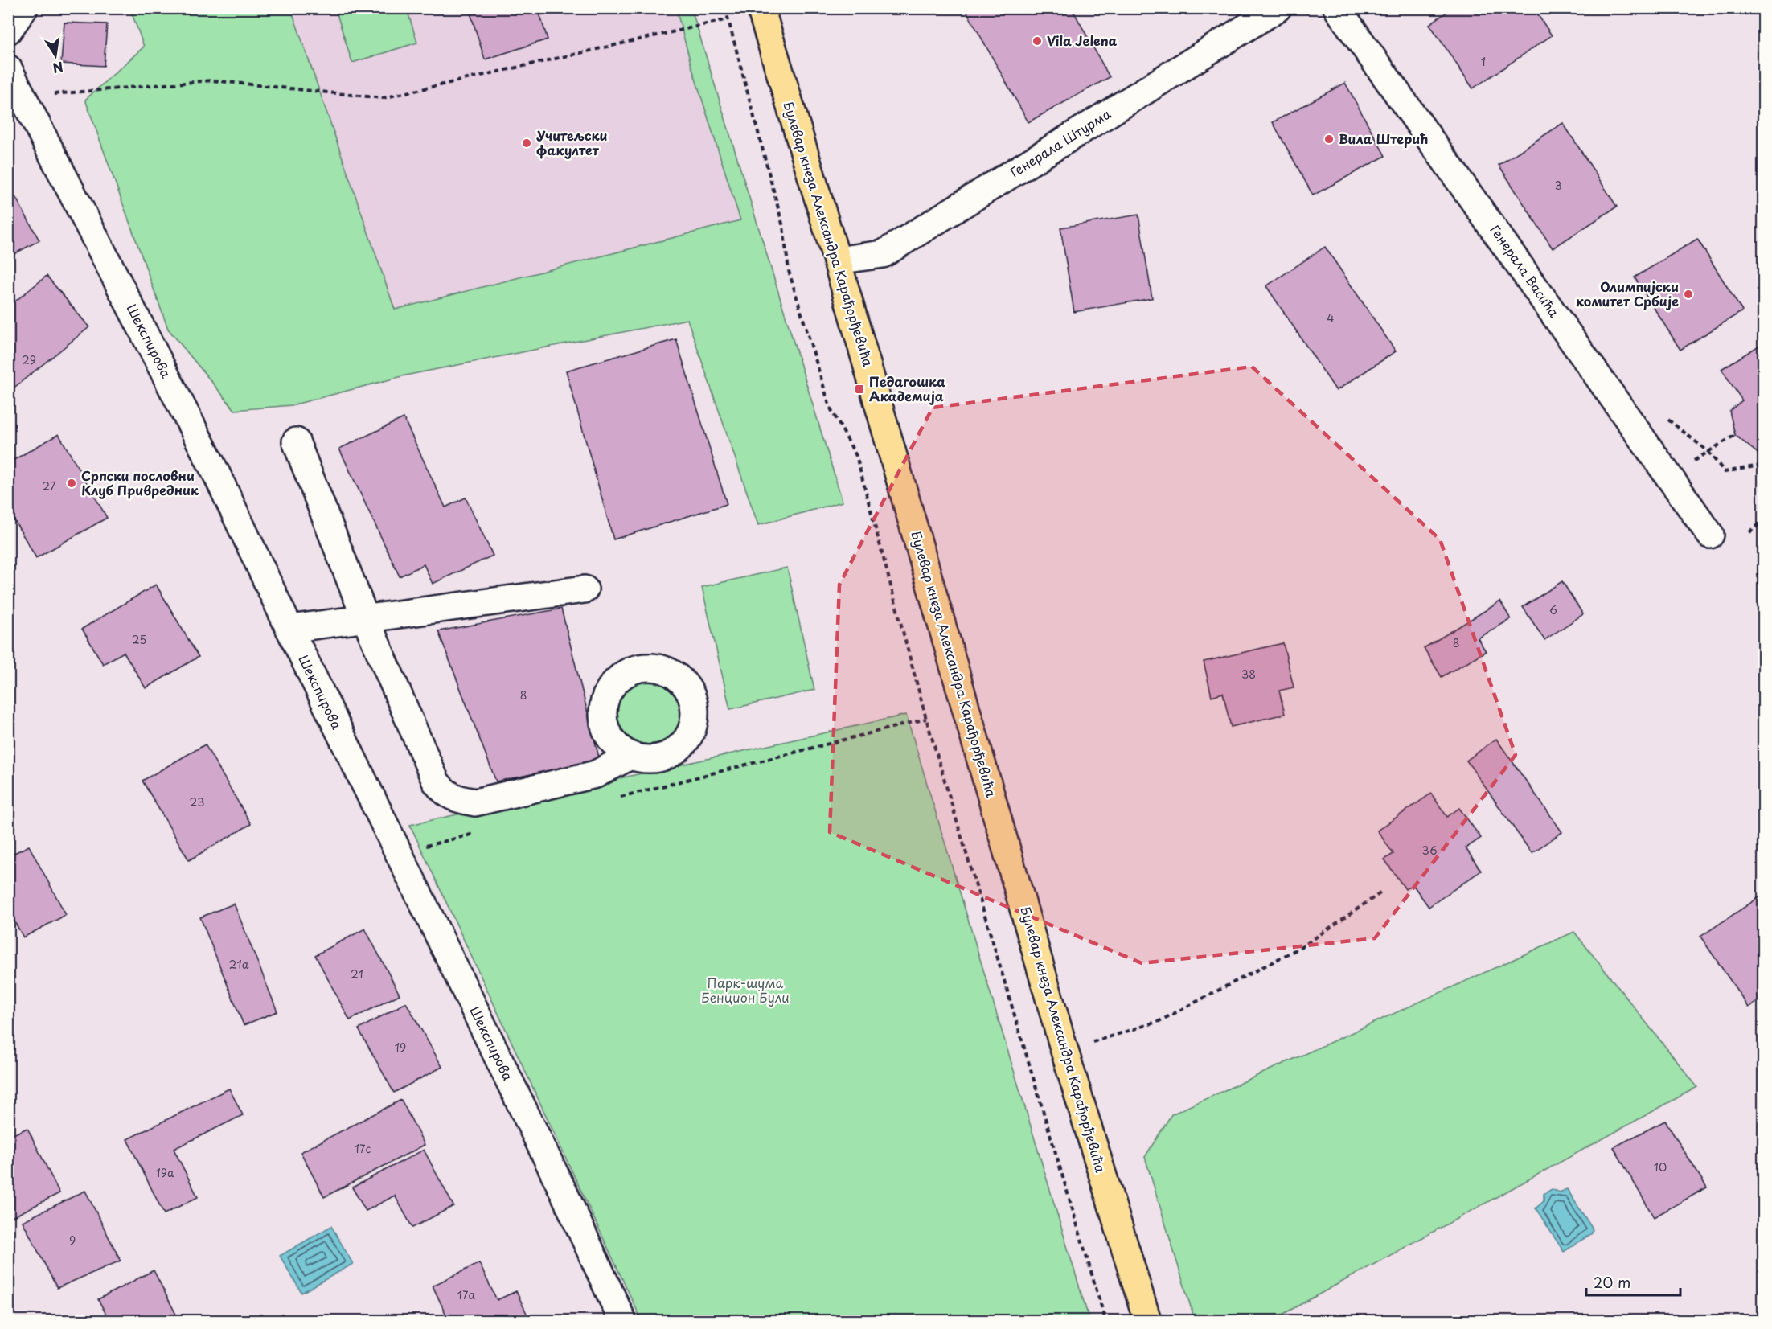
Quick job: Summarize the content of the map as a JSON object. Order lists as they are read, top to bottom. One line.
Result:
{"streets":{"main road":["Булевар кнеза Александра Карађорђевића"],"street":["Генерала Штурма","Генерала Васића","Шекспирова"]},"crossings":[["Генерала Штурма","Булевар кнеза Александра Карађорђевића"]],"parks":["Парк-шума Бенцион Були"],"places":{"other":["Vila Jelena","Вила Штерић","Учитељски факултет","Олимпијски комитет Србије","Српски пословни Клуб Привредник"],"transit":["Педагошка Академија"]},"house_numbers":["1","3","4","29","27","6","25","8","38","8","23","36","21a","21","19","17c","10","19a","9","17a"],"scale_bar":"20 m","north":"bottom"}
